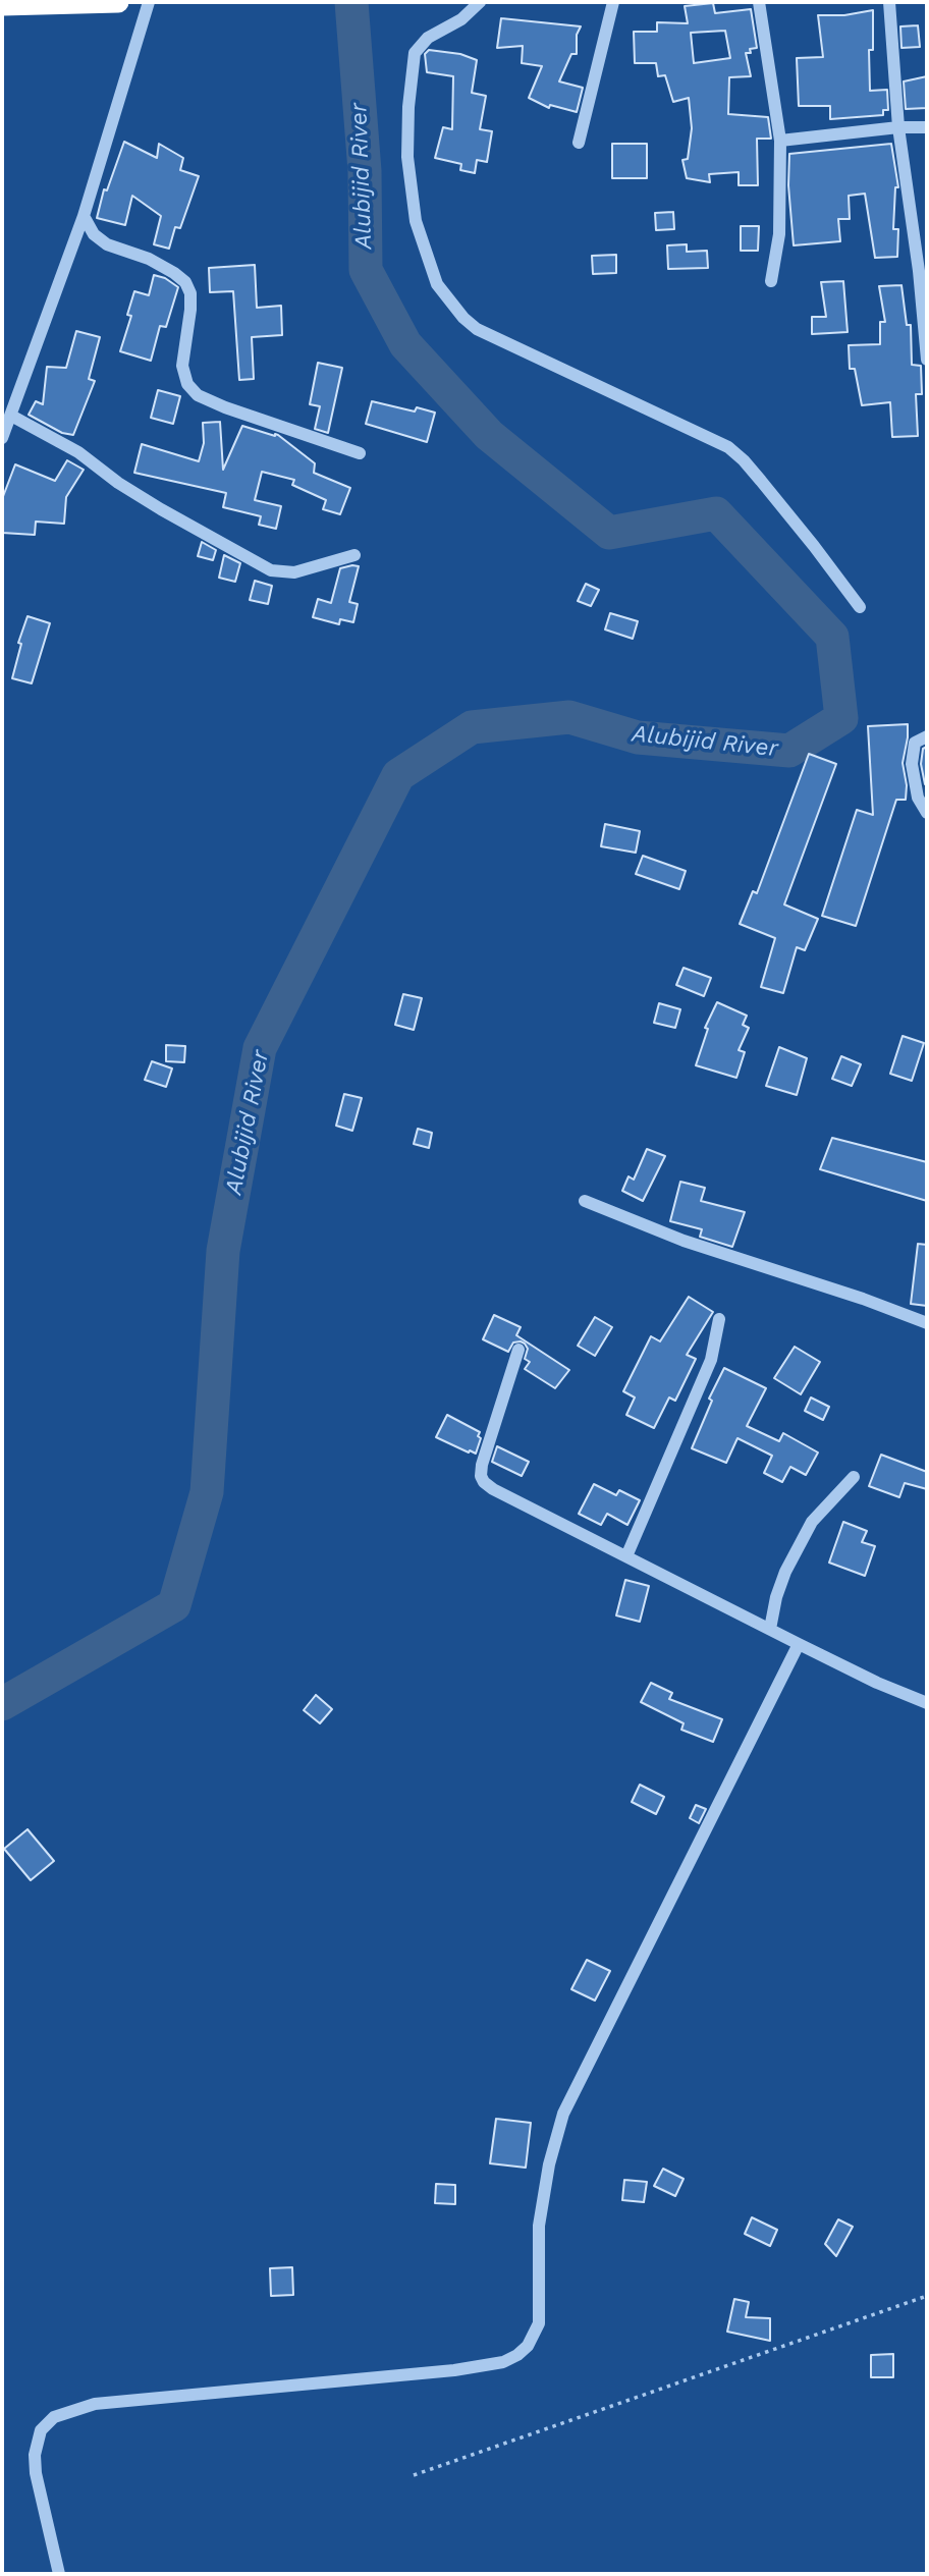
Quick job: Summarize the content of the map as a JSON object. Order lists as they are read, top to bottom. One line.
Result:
{"water":["Alubijid River"]}
